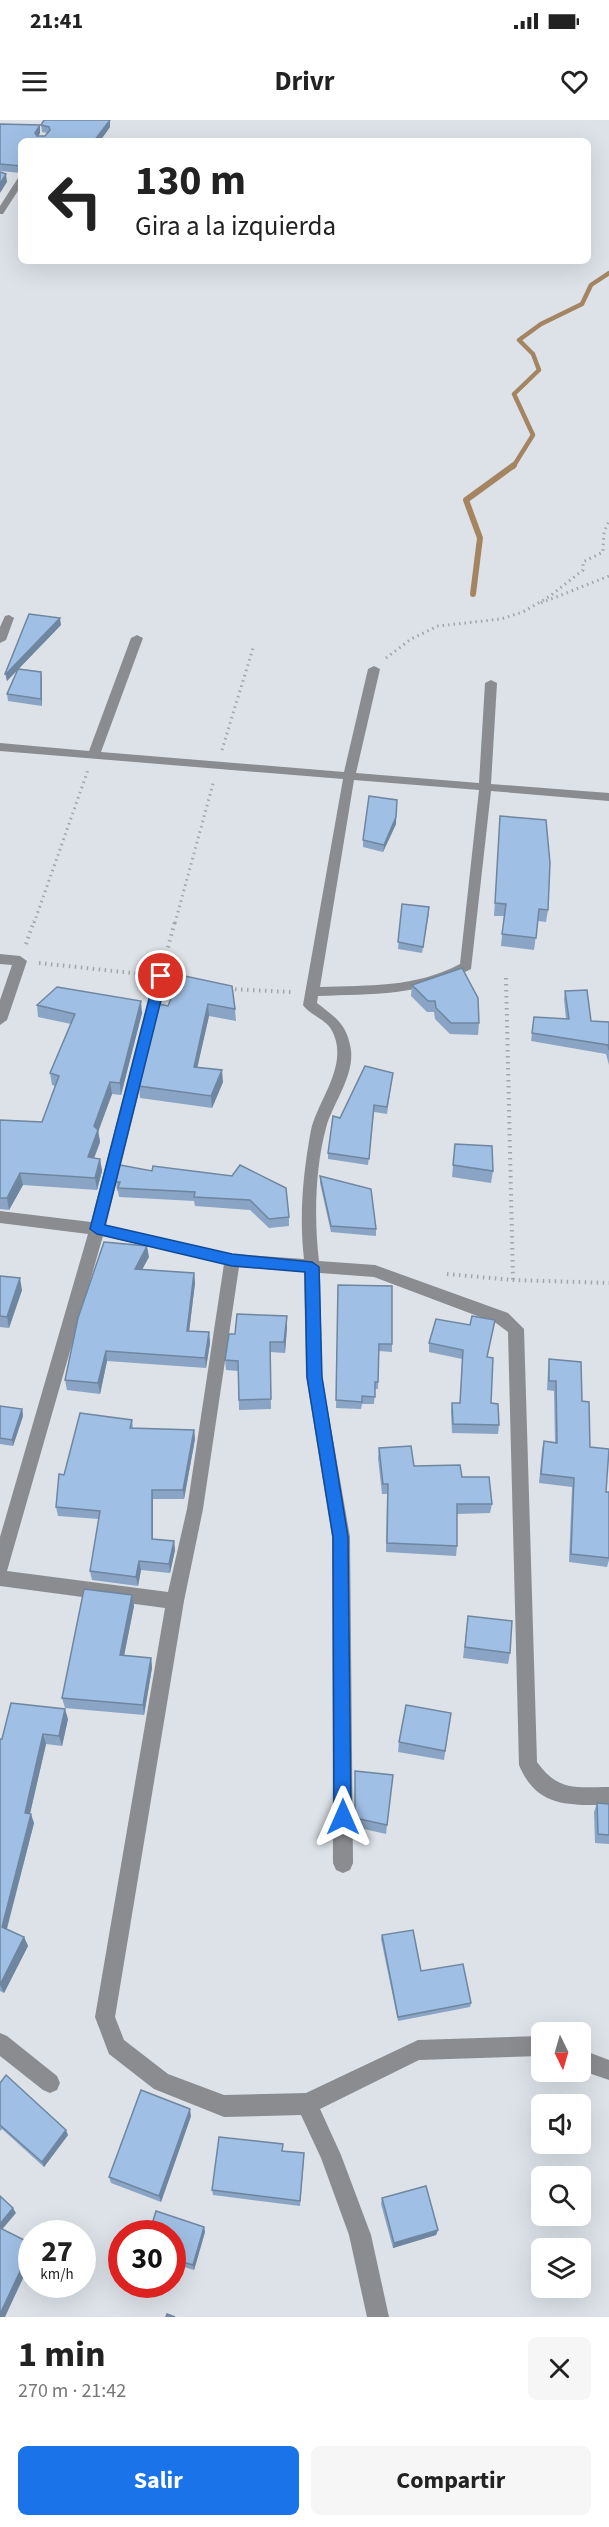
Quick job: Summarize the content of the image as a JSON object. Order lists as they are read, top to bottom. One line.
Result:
{"north":"bottom","page":{"status":"21:41","header":"Drivr","turn":["130 m","Gira a la izquierda"],"speed":"27 km/h","limit":"30","heading":["1 min","270 m · 21:42"],"buttons":["Salir","Compartir"]}}
